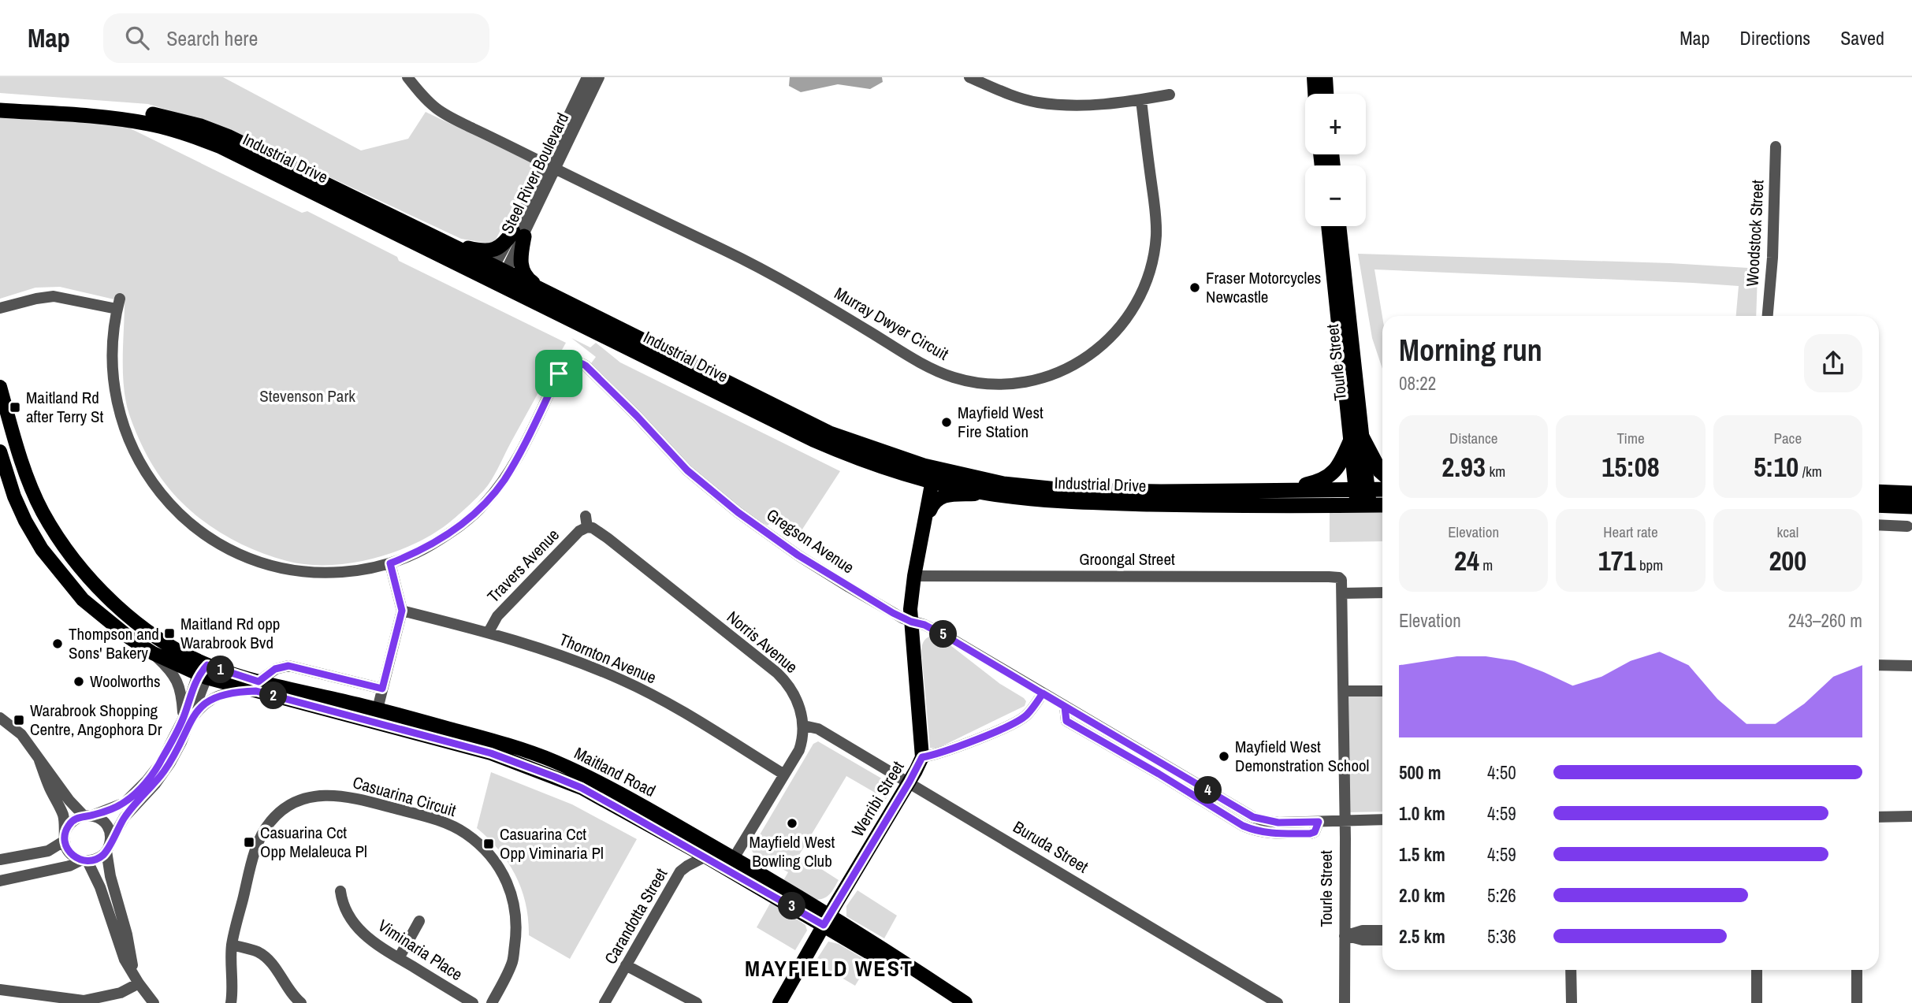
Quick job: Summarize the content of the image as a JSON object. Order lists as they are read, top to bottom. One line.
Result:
{"streets":{"highway":["Industrial Drive"],"main road":["Tourle Street","Maitland Road","Werribi Street"],"street":["Steel River Boulevard","Woodstock Street","Murray Dwyer Circuit","Gregson Avenue","Groongal Street","Travers Avenue","Norris Avenue","Thornton Avenue","Casuarina Circuit","Buruda Street","Carandotta Street","Viminaria Place"]},"crossings":[["Industrial Drive","Steel River Boulevard"],["Industrial Drive","Tourle Street"],["Steel River Boulevard","Murray Dwyer Circuit"],["Tourle Street","Gregson Avenue"],["Tourle Street","Groongal Street"],["Travers Avenue","Norris Avenue"],["Travers Avenue","Thornton Avenue"],["Norris Avenue","Thornton Avenue"],["Norris Avenue","Maitland Road"],["Norris Avenue","Buruda Street"],["Maitland Road","Werribi Street"],["Maitland Road","Carandotta Street"],["Werribi Street","Buruda Street"]],"districts":["MAYFIELD WEST"],"parks":["Stevenson Park"],"places":{"other":["Fraser Motorcycles Newcastle","Mayfield West Fire Station","Thompson and Sons' Bakery","Woolworths","Mayfield West Demonstration School","Mayfield West Bowling Club"],"transit":["Maitland Rd after Terry St","Maitland Rd opp Warabrook Bvd","Warabrook Shopping Centre, Angophora Dr","Casuarina Cct Opp Melaleuca Pl","Casuarina Cct Opp Viminaria Pl"]},"page":{"header":"Map","search":"Search here","nav":["Map","Directions","Saved"],"map_buttons":["+","−"],"heading":["Morning run","08:22"],"stats":[["Distance","2.93 km"],["Time","15:08"],["Pace","5:10 /km"],["Elevation","24 m"],["Heart rate","171 bpm"],["kcal","200"]],"chart":["Elevation","243–260 m"],"pins":["5","1","2","4","3"],"list":[{"name":"500 m","note":"4:50"},{"name":"1.0 km","note":"4:59"},{"name":"1.5 km","note":"4:59"},{"name":"2.0 km","note":"5:26"},{"name":"2.5 km","note":"5:36"}]}}
